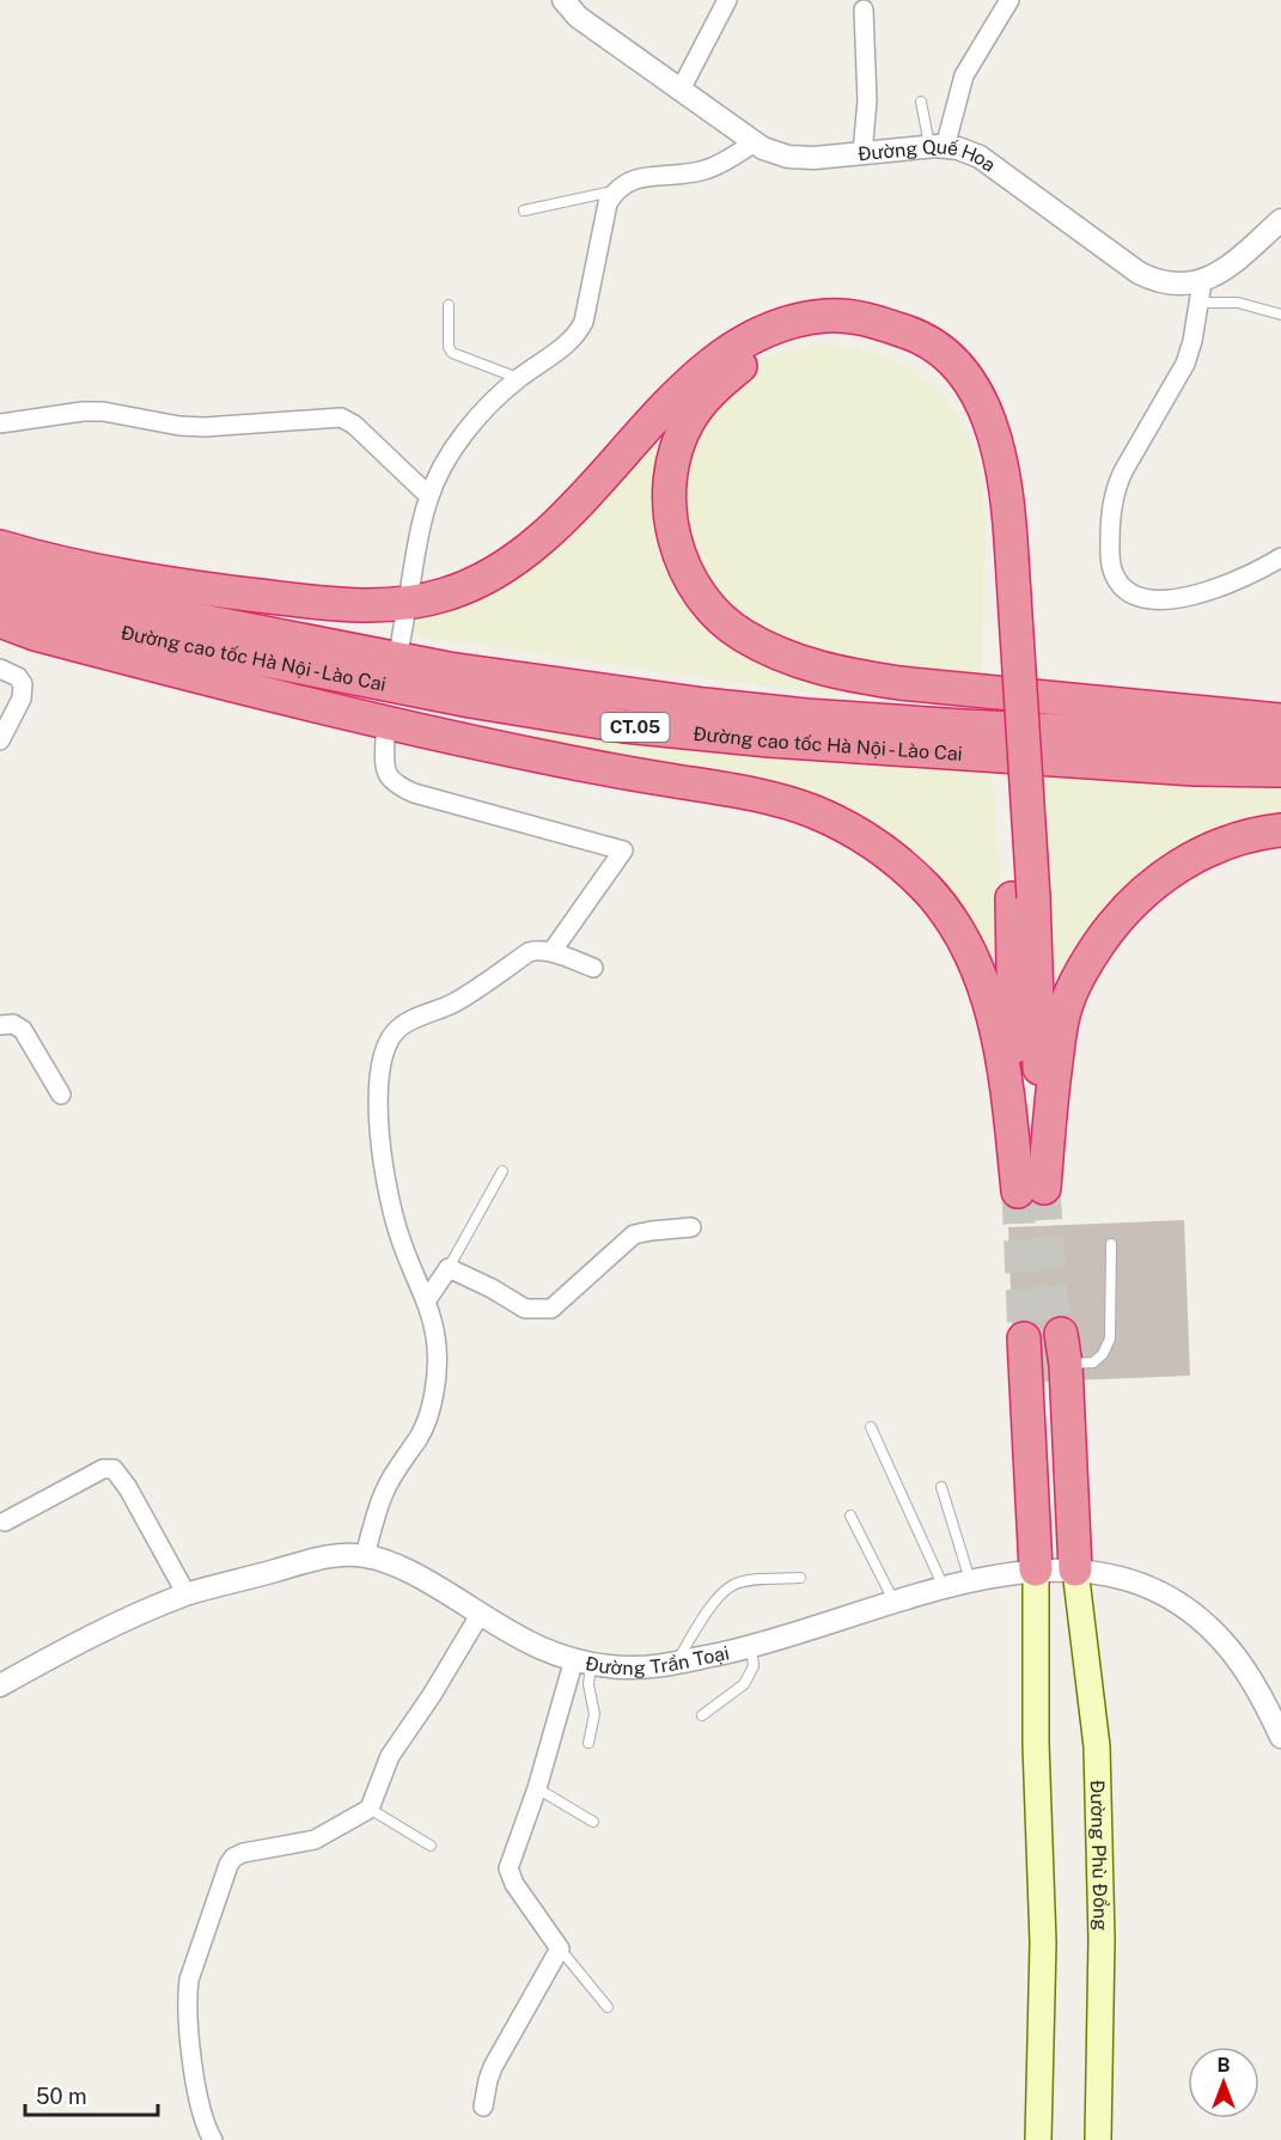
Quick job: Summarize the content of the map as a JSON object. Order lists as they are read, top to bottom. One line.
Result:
{"streets":{"highway":["Đường cao tốc Hà Nội - Lào Cai","CT.05"],"main road":["Đường Phù Đổng"],"street":["Đường Quế Hoa","Đường Trần Toại"]},"crossings":[["Đường Trần Toại","Đường Phù Đổng"]],"scale_bar":"50 m","north":"top"}
